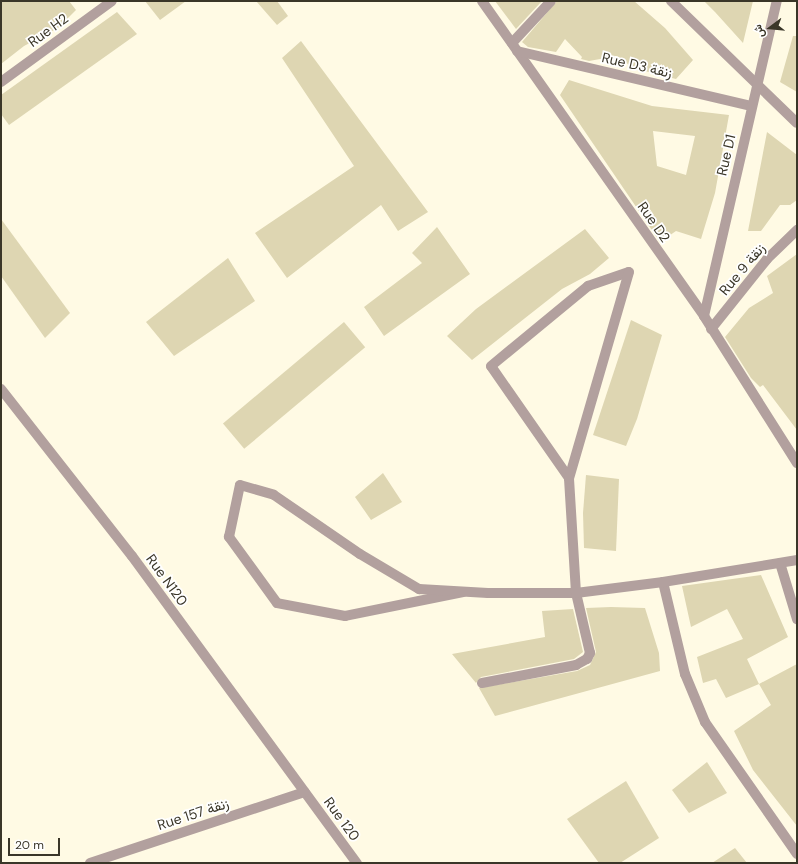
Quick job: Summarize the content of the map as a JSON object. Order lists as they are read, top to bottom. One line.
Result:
{"streets":{"street":["Rue H2","Rue D3 زنقة","Rue D1","Rue D2","Rue 9 زنقة","Rue N120","Rue 157 زنقة","Rue 120"]},"crossings":[["Rue D3 زنقة","Rue D1"],["Rue D3 زنقة","Rue D2"],["Rue D1","Rue D2"],["Rue D2","Rue 9 زنقة"],["Rue N120","Rue 157 زنقة"],["Rue N120","Rue 120"],["Rue 157 زنقة","Rue 120"]],"scale_bar":"20 m","north":"left"}
